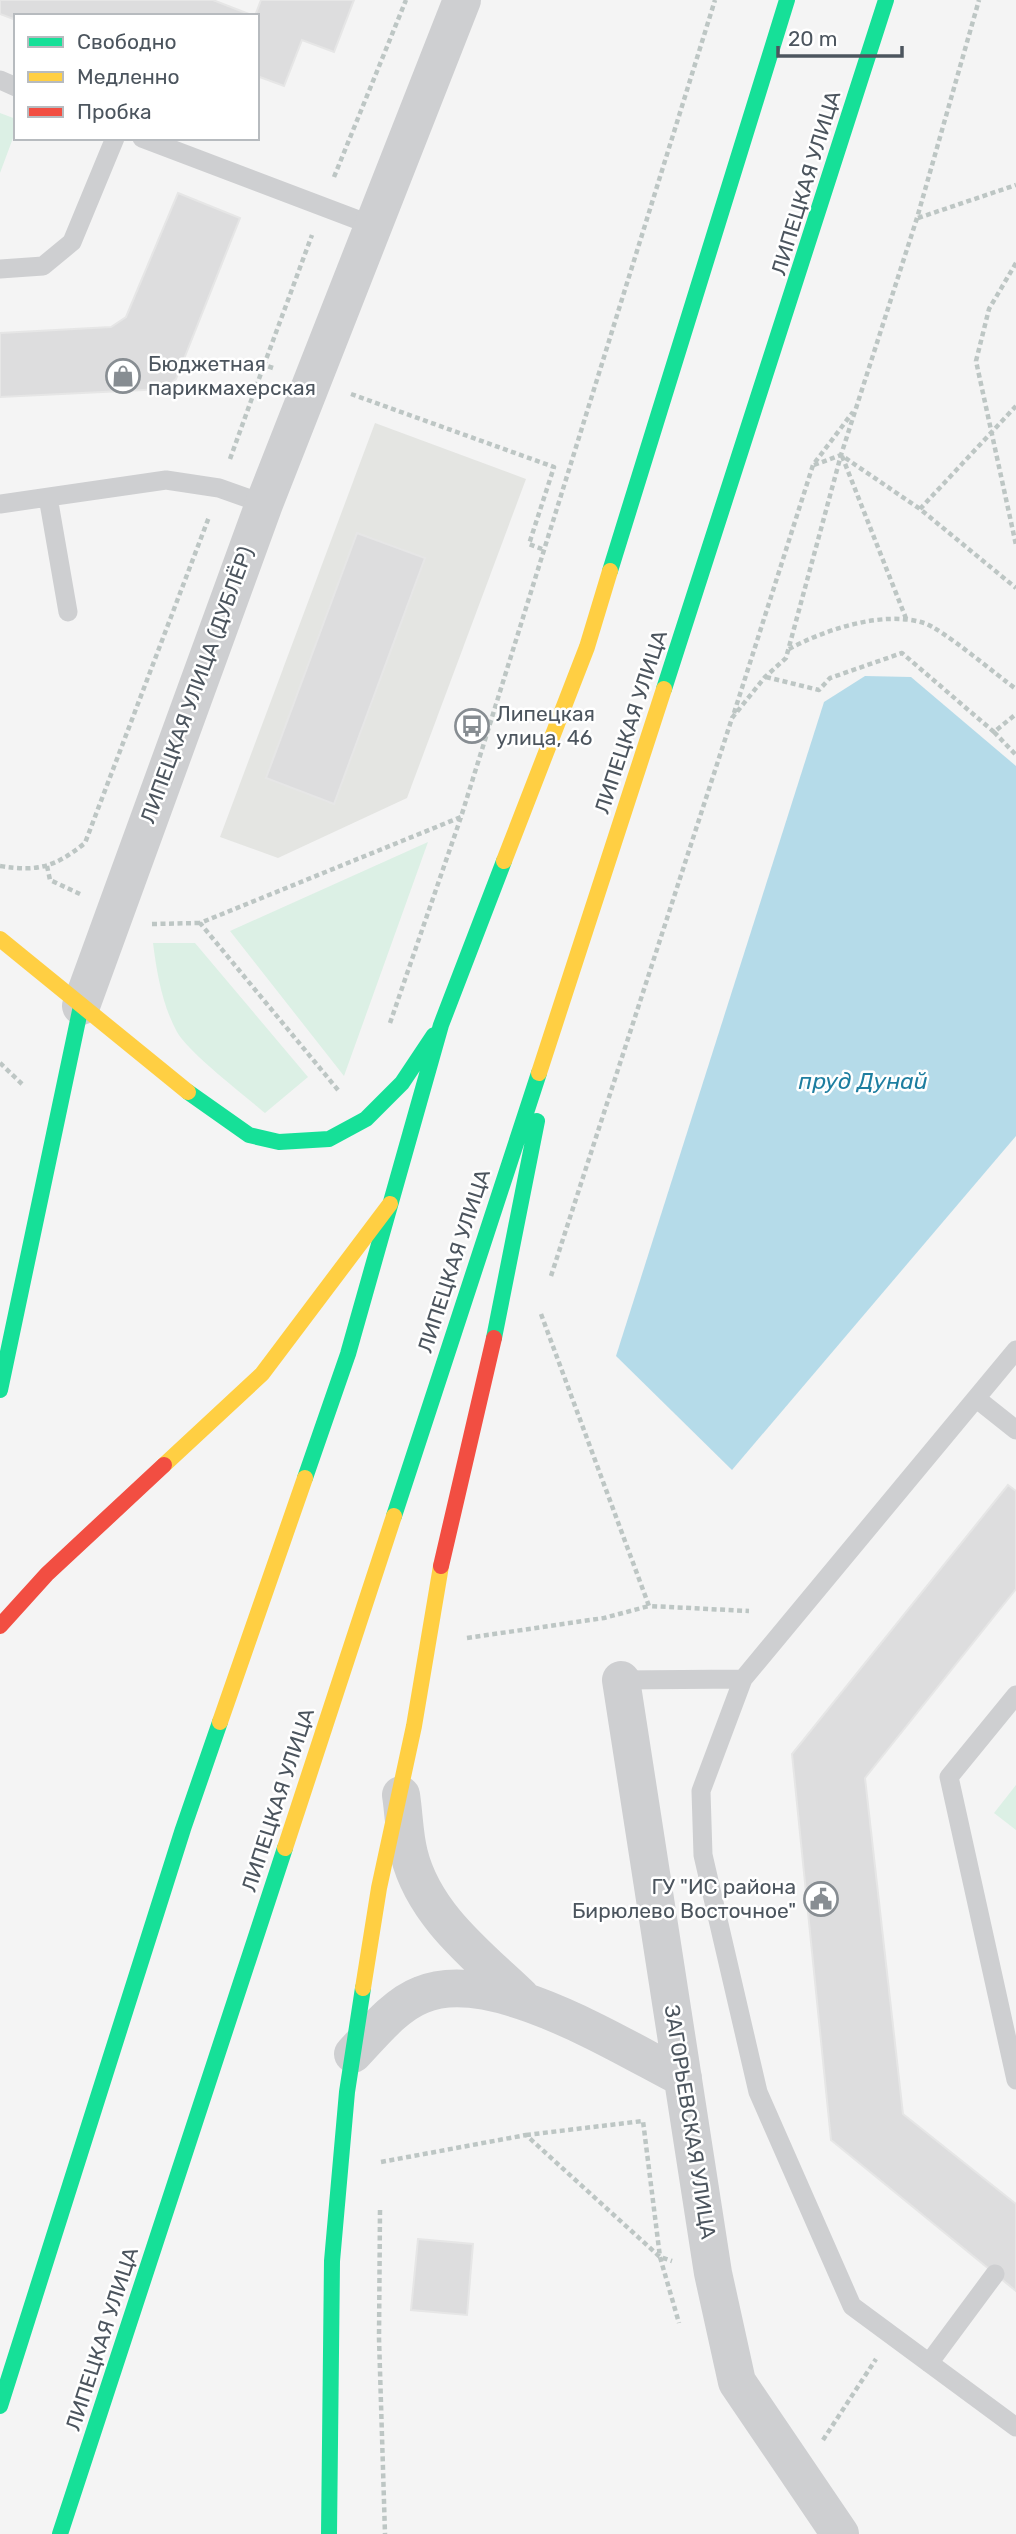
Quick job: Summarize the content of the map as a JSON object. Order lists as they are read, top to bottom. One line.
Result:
{"streets":{"main road":["ЛИПЕЦКАЯ УЛИЦА","ЛИПЕЦКАЯ УЛИЦА (ДУБЛЁР)"],"street":["ЗАГОРЬЕВСКАЯ УЛИЦА"]},"water":["пруд Дунай"],"places":{"shop":["Бюджетная парикмахерская"],"bus stop":["Липецкая улица, 46"],"public building":["ГУ \"ИС района Бирюлево Восточное\""]},"legend":["Свободно","Медленно","Пробка"],"scale_bar":"20 m"}
